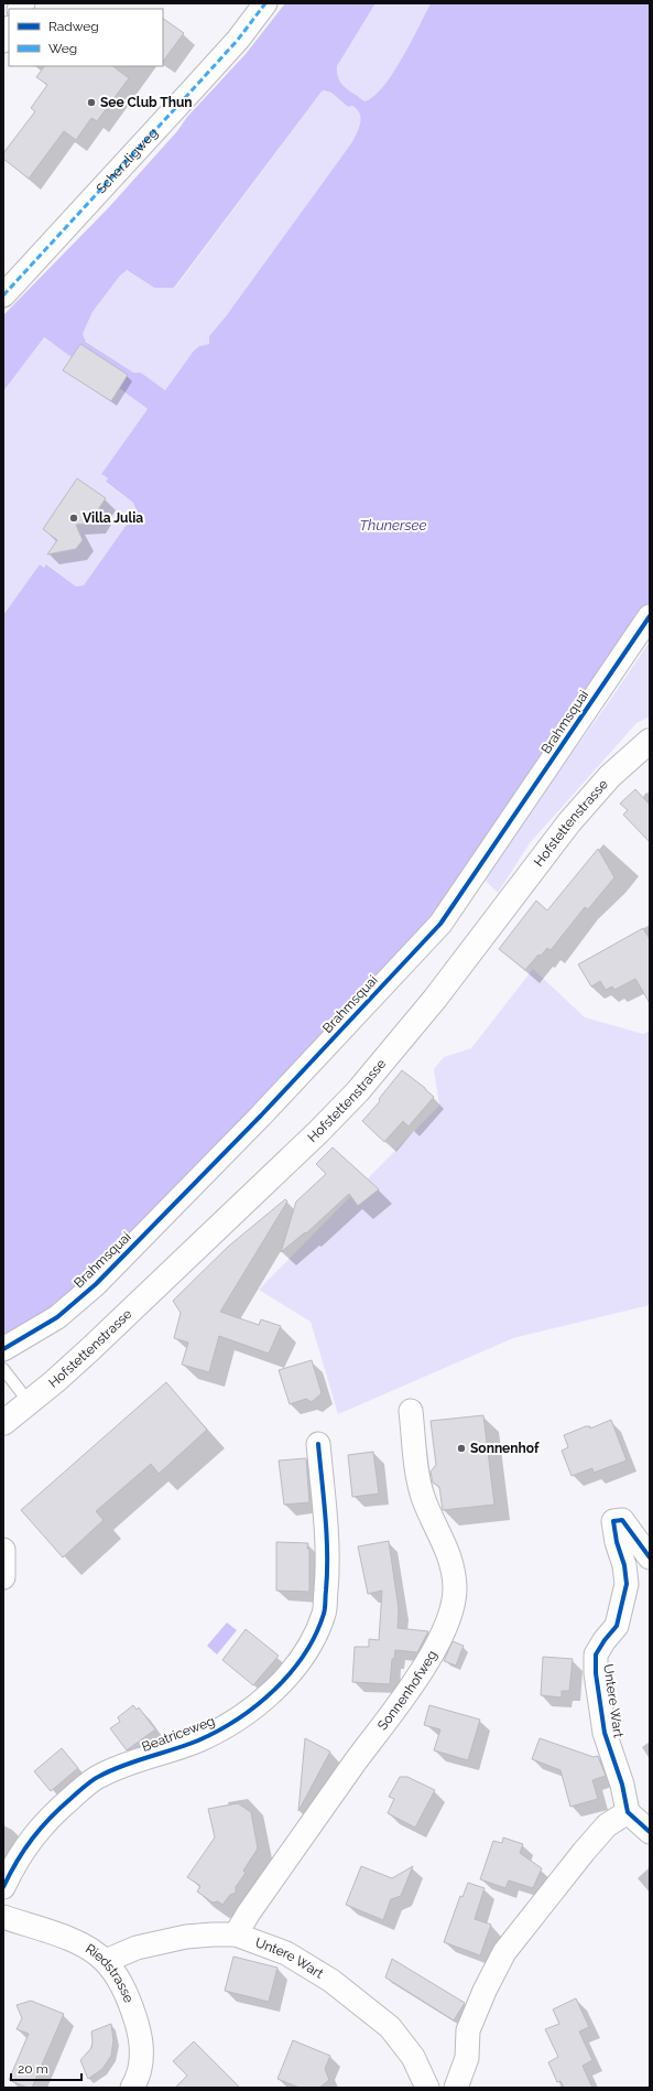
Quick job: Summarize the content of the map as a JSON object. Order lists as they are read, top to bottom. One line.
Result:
{"streets":{"main road":["Hofstettenstrasse"],"street":["Scherzligweg","Brahmsquai","Sonnenhofweg","Untere Wart","Beatriceweg","Riedstrasse"]},"crossings":[["Sonnenhofweg","Untere Wart"],["Untere Wart","Riedstrasse"]],"water":["Thunersee"],"places":["See Club Thun","Villa Julia","Sonnenhof"],"legend":["Radweg","Weg"],"scale_bar":"20 m"}
